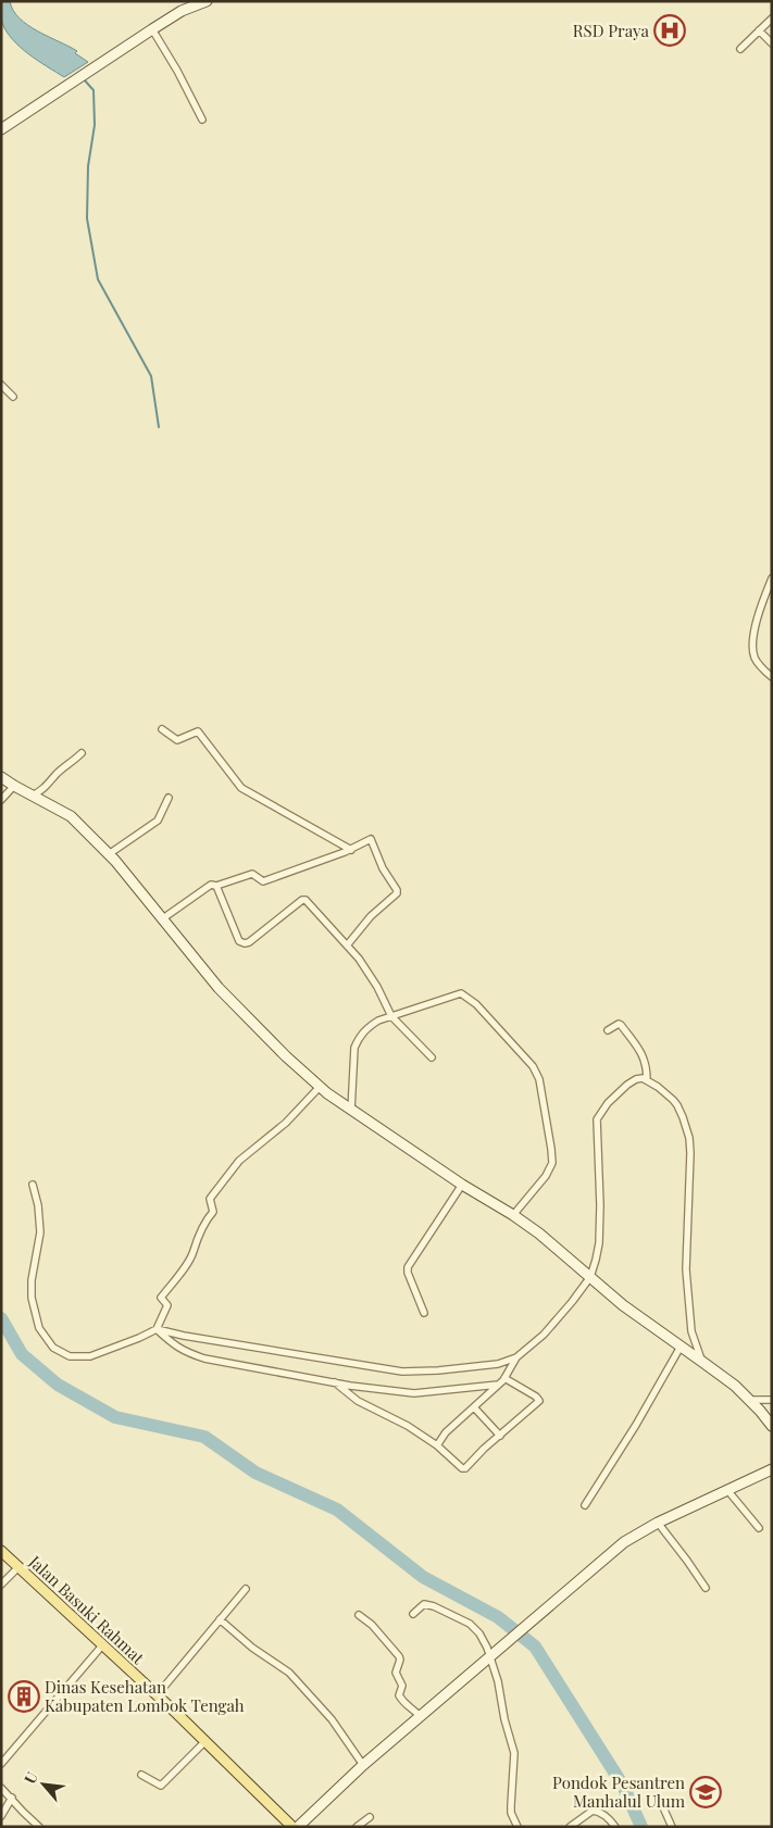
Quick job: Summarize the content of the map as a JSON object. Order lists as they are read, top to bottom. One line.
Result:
{"streets":{"main road":["Jalan Basuki Rahmat"]},"places":{"hospital":["RSD Praya"],"building":["Dinas Kesehatan Kabupaten Lombok Tengah"],"school or university":["Pondok Pesantren Manhalul Ulum"]},"north":"top left"}
